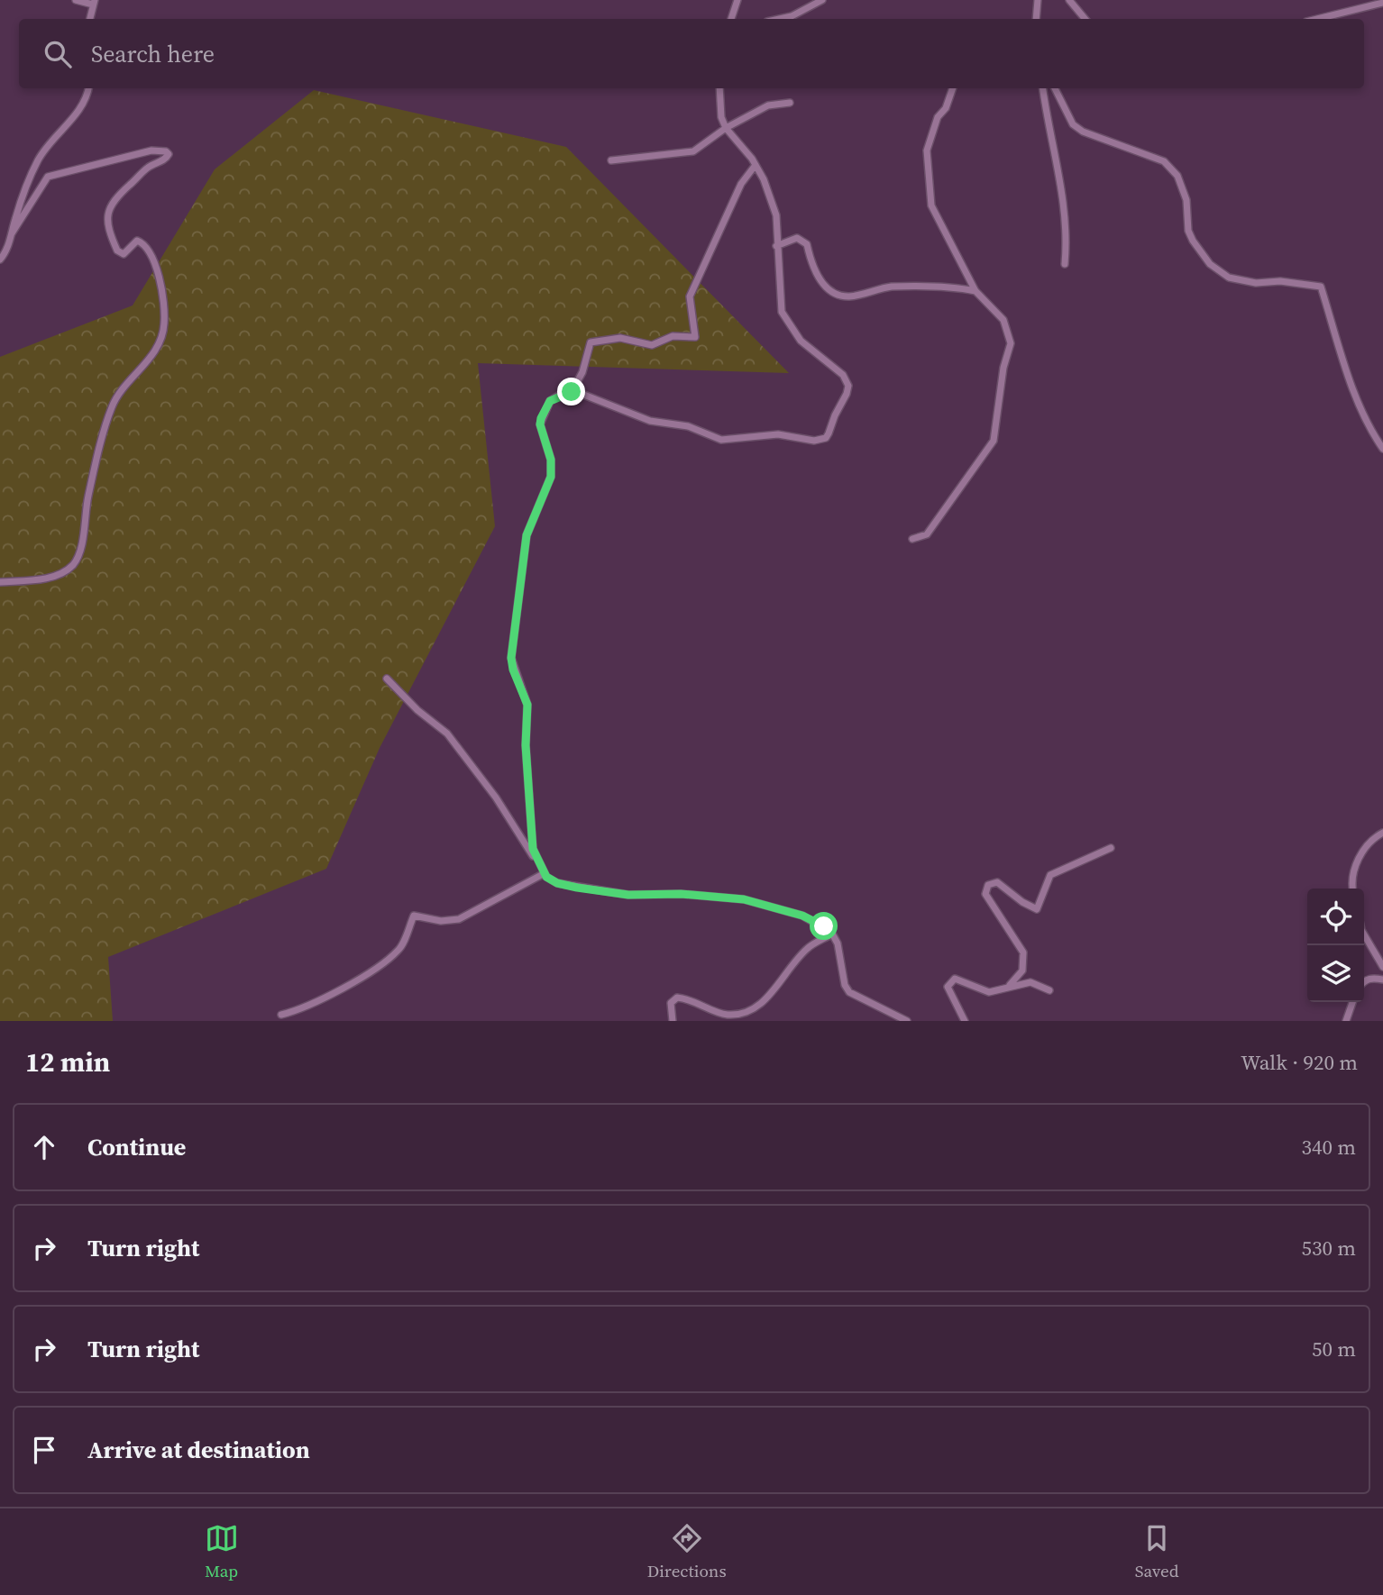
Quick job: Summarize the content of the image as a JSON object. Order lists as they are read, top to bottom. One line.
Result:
{"page":{"search":"Search here","heading":["12 min","Walk · 920 m"],"list":[["Continue","340 m"],["Turn right","530 m"],["Turn right","50 m"],"Arrive at destination"],"nav":["Map","Directions","Saved"]}}
